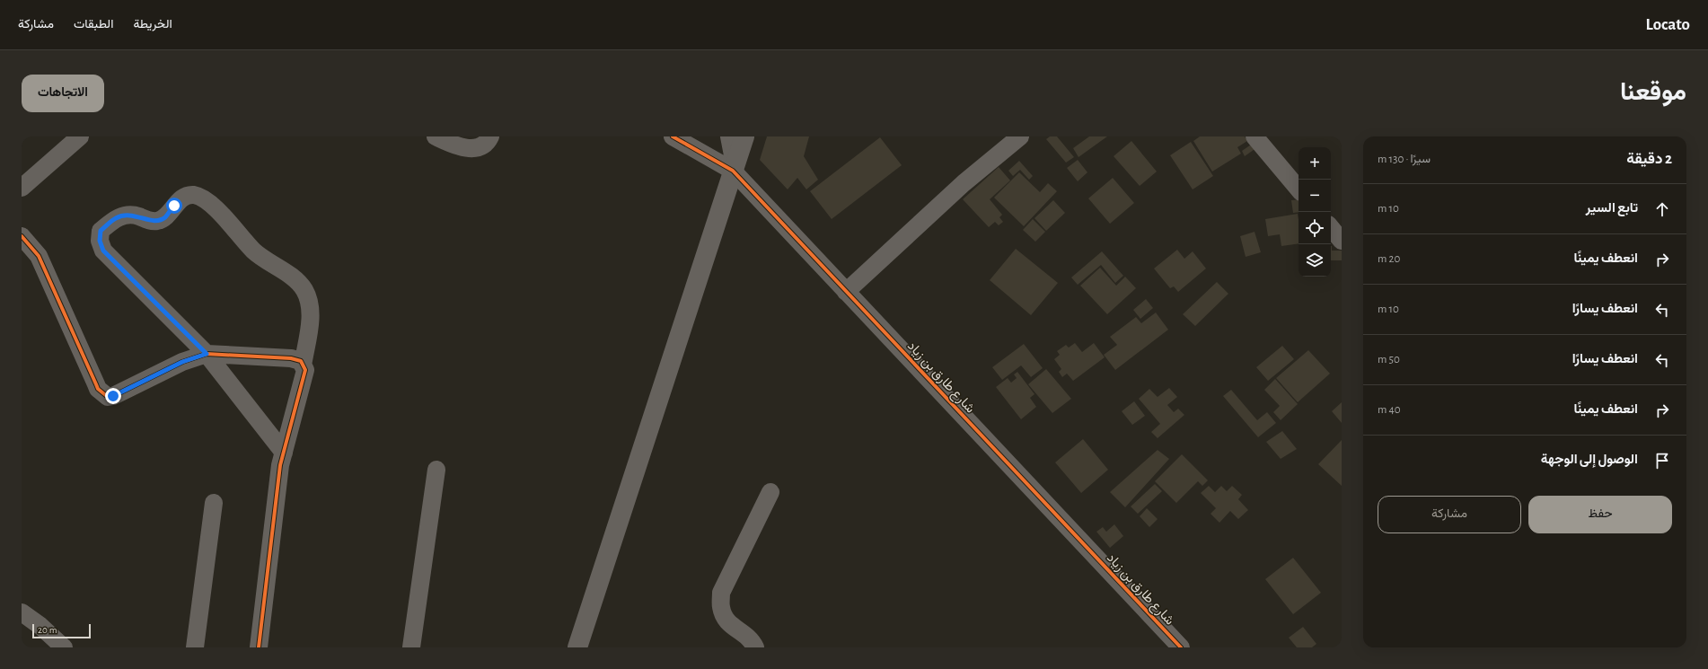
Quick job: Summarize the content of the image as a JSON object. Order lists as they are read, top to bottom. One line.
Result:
{"streets":{"street":["شارع طارق بن زياد"]},"scale_bar":"20 m","page":{"header":"Locato","nav":["الخريطة","الطبقات","مشاركة"],"title":"موقعنا","buttons":["الاتجاهات",["حفظ","مشاركة"]],"heading":["2 دقيقة","سيرًا · 130 m"],"map_buttons":["+","−"],"list":[["تابع السير","10 m"],["انعطف يمينًا","20 m"],["انعطف يسارًا","10 m"],["انعطف يسارًا","50 m"],["انعطف يمينًا","40 m"],"الوصول إلى الوجهة"],"scale":"20 m"}}
